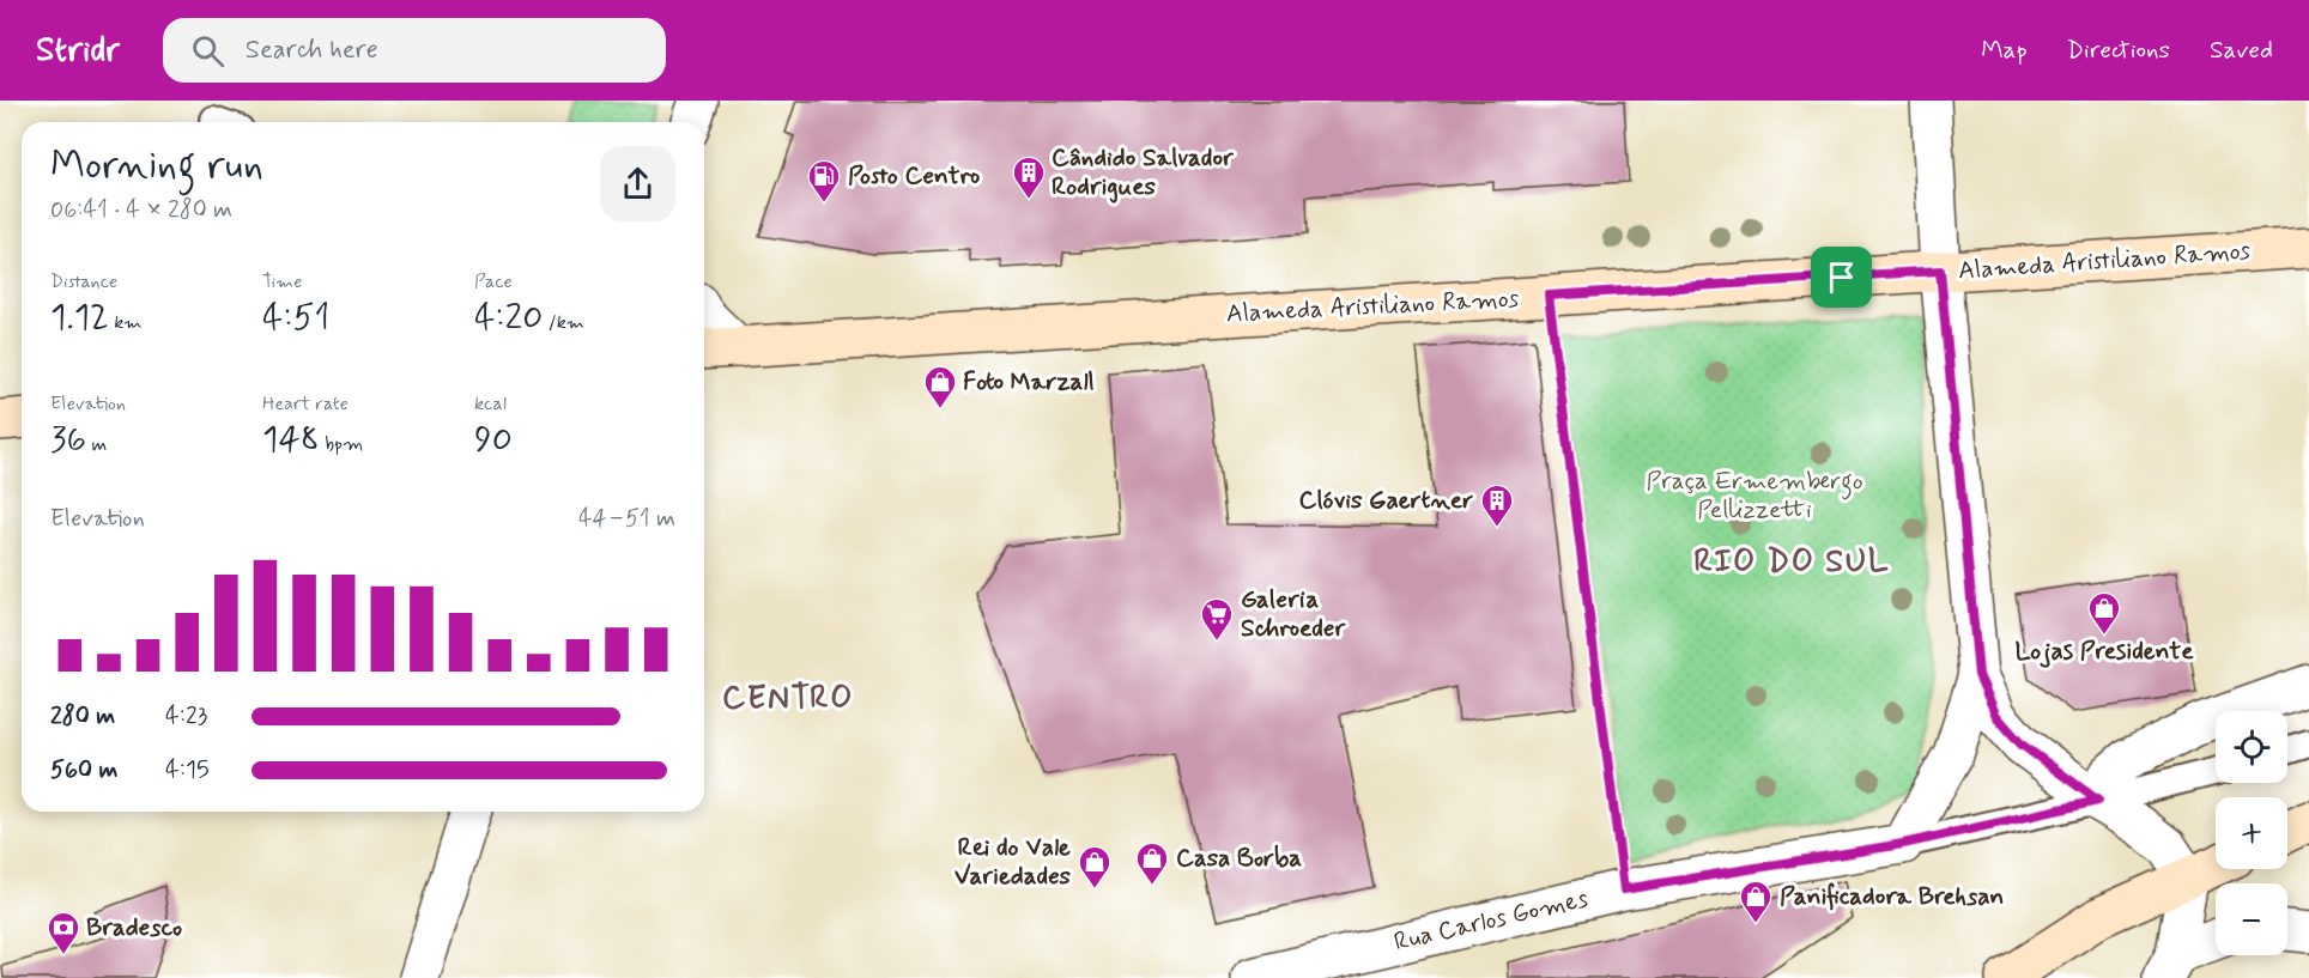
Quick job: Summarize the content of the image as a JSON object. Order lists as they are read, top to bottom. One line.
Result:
{"streets":{"main road":["Alameda Aristiliano Ramos"],"street":["Rua Carlos Gomes"]},"districts":["RIO DO SUL","CENTRO"],"parks":["Praça Ermembergo Pellizzetti"],"places":{"building":["Cândido Salvador Rodrigues","Clóvis Gaertner"],"fuel station":["Posto Centro"],"shop":["Foto Marzall","Lojas Presidente","Casa Borba","Rei do Vale Variedades","Panificadora Brehsan"],"supermarket":["Galeria Schroeder"],"bank":["Bradesco"]},"page":{"header":"Stridr","search":"Search here","nav":["Map","Directions","Saved"],"heading":["Morning run","06:41 · 4 × 280 m"],"stats":[["Distance","1.12 km"],["Time","4:51"],["Pace","4:20 /km"],["Elevation","36 m"],["Heart rate","148 bpm"],["kcal","90"]],"chart":["Elevation","44–51 m"],"list":[{"name":"280 m","note":"4:23"},{"name":"560 m","note":"4:15"}],"map_buttons":["+","−"]}}
